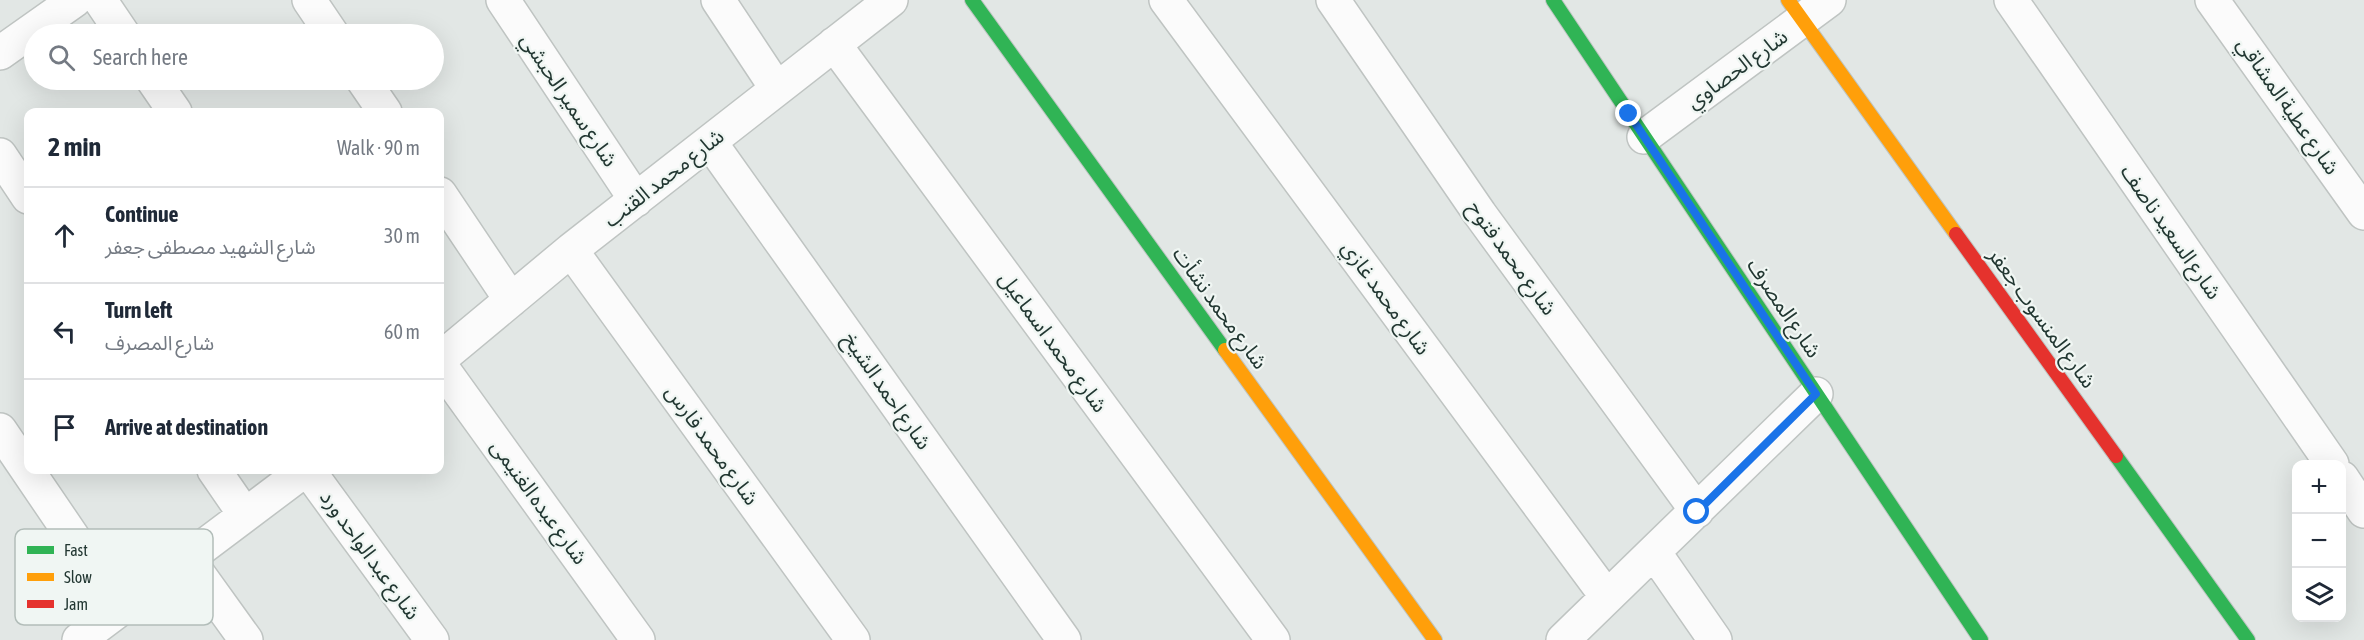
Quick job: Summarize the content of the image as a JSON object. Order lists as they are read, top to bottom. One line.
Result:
{"streets":{"street":["شارع الحصاوي","شارع سمير الحبشي","شارع عطية المشاقي","شارع محمد القنب","شارع السعيد ناصف","شارع محمد فتوح","شارع محمد غازي","شارع محمد نشأت","شارع المصرف","شارع المنسوب جعفر","شارع محمد اسماعيل","شارع احمد الشيخ","شارع محمد فارس","شارع عبده الغنيمى","شارع عبد الواحد ورد"]},"crossings":[["شارع الحصاوي","شارع المصرف"],["شارع الحصاوي","شارع المنسوب جعفر"],["شارع سمير الحبشي","شارع محمد القنب"],["شارع محمد القنب","شارع محمد اسماعيل"],["شارع محمد القنب","شارع احمد الشيخ"],["شارع محمد القنب","شارع محمد فارس"]],"legend":["Fast","Slow","Jam"],"page":{"search":"Search here","heading":["2 min","Walk · 90 m"],"list":[["Continue","شارع الشهيد مصطفى جعفر","30 m"],["Turn left","شارع المصرف","60 m"],"Arrive at destination"],"map_buttons":["+","−"]}}
